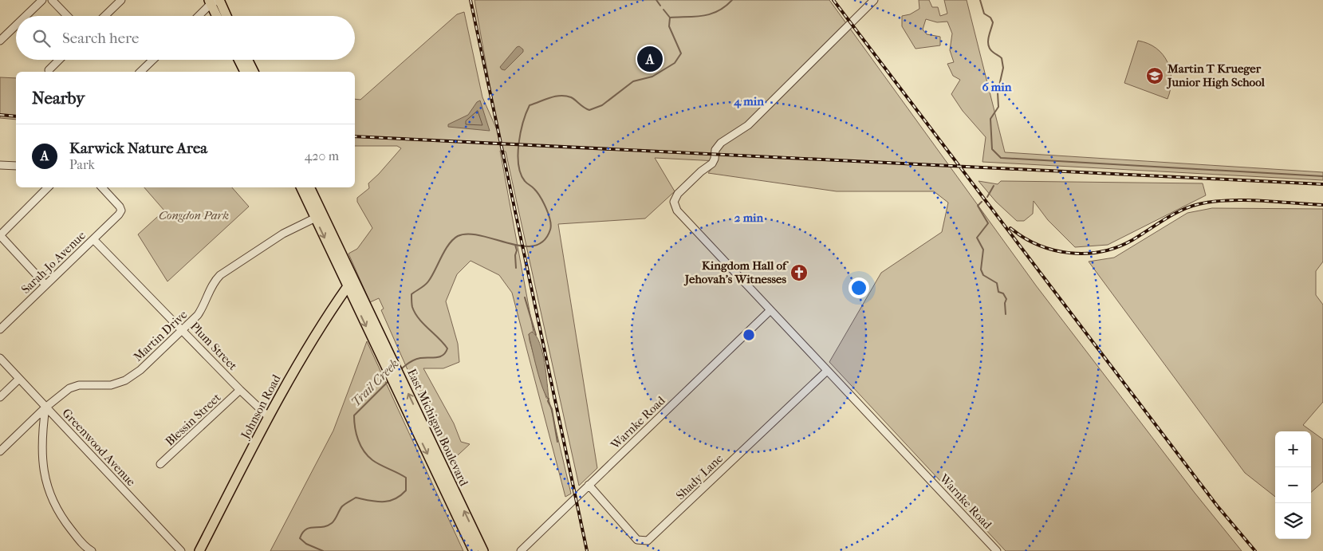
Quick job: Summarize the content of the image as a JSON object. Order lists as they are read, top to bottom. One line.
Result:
{"streets":{"main road":["Johnson Road","East Michigan Boulevard"],"street":["Sarah-Jo Avenue","Martin Drive","Plum Street","Blessin Street","Warnke Road","Greenwood Avenue","Shady Lane"]},"crossings":[["Sarah-Jo Avenue","Plum Street"],["Martin Drive","Plum Street"],["Martin Drive","East Michigan Boulevard"],["Martin Drive","Greenwood Avenue"],["Plum Street","Johnson Road"],["Plum Street","Blessin Street"],["Johnson Road","East Michigan Boulevard"],["Warnke Road","Shady Lane"]],"water":["Trail Creek"],"parks":["Congdon Park"],"places":{"school or university":["Martin T Krueger Junior High School"],"church":["Kingdom Hall of Jehovah's Witnesses"]},"page":{"search":"Search here","pins":"A","heading":"Nearby","list":[{"mark":"A","name":"Karwick Nature Area","note":"Park","value":"420 m"}],"map_buttons":["+","−"]},"rings":["6 min","4 min","2 min"]}
